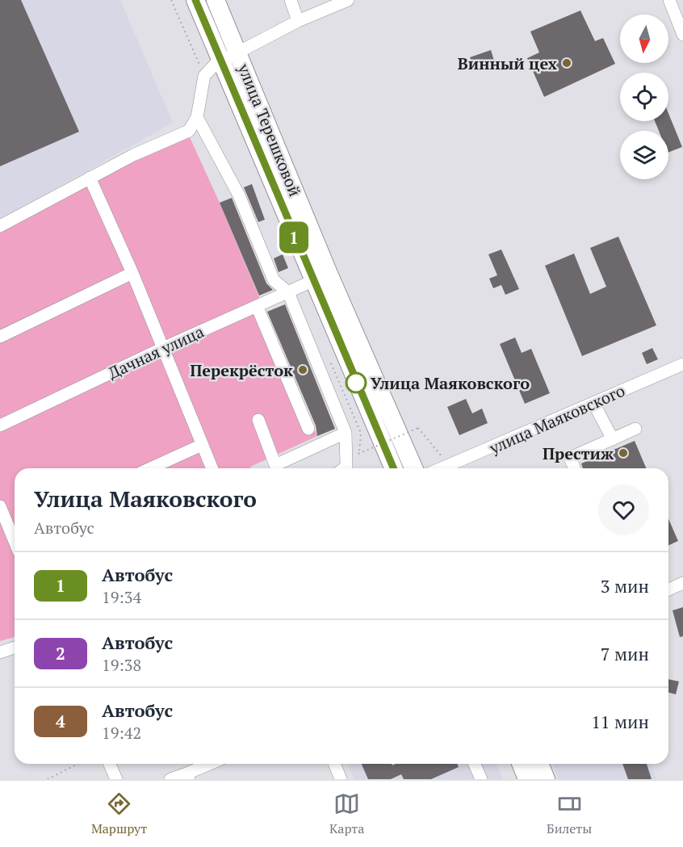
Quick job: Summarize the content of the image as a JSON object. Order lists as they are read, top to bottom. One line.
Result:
{"streets":{"highway":["улица Терешковой"],"street":["Дачная улица","улица Маяковского"]},"crossings":[["улица Терешковой","Дачная улица"]],"places":["Винный цех","Перекрёсток","Улица Маяковского","Престиж"],"lines":["bus line 1"],"north":"bottom","page":{"on_map":"1","heading":["Улица Маяковского","Автобус"],"list":[{"mark":"1","name":"Автобус","note":"19:34","value":"3 мин"},{"mark":"2","name":"Автобус","note":"19:38","value":"7 мин"},{"mark":"4","name":"Автобус","note":"19:42","value":"11 мин"}],"tabs":["Маршрут","Карта","Билеты"]}}
